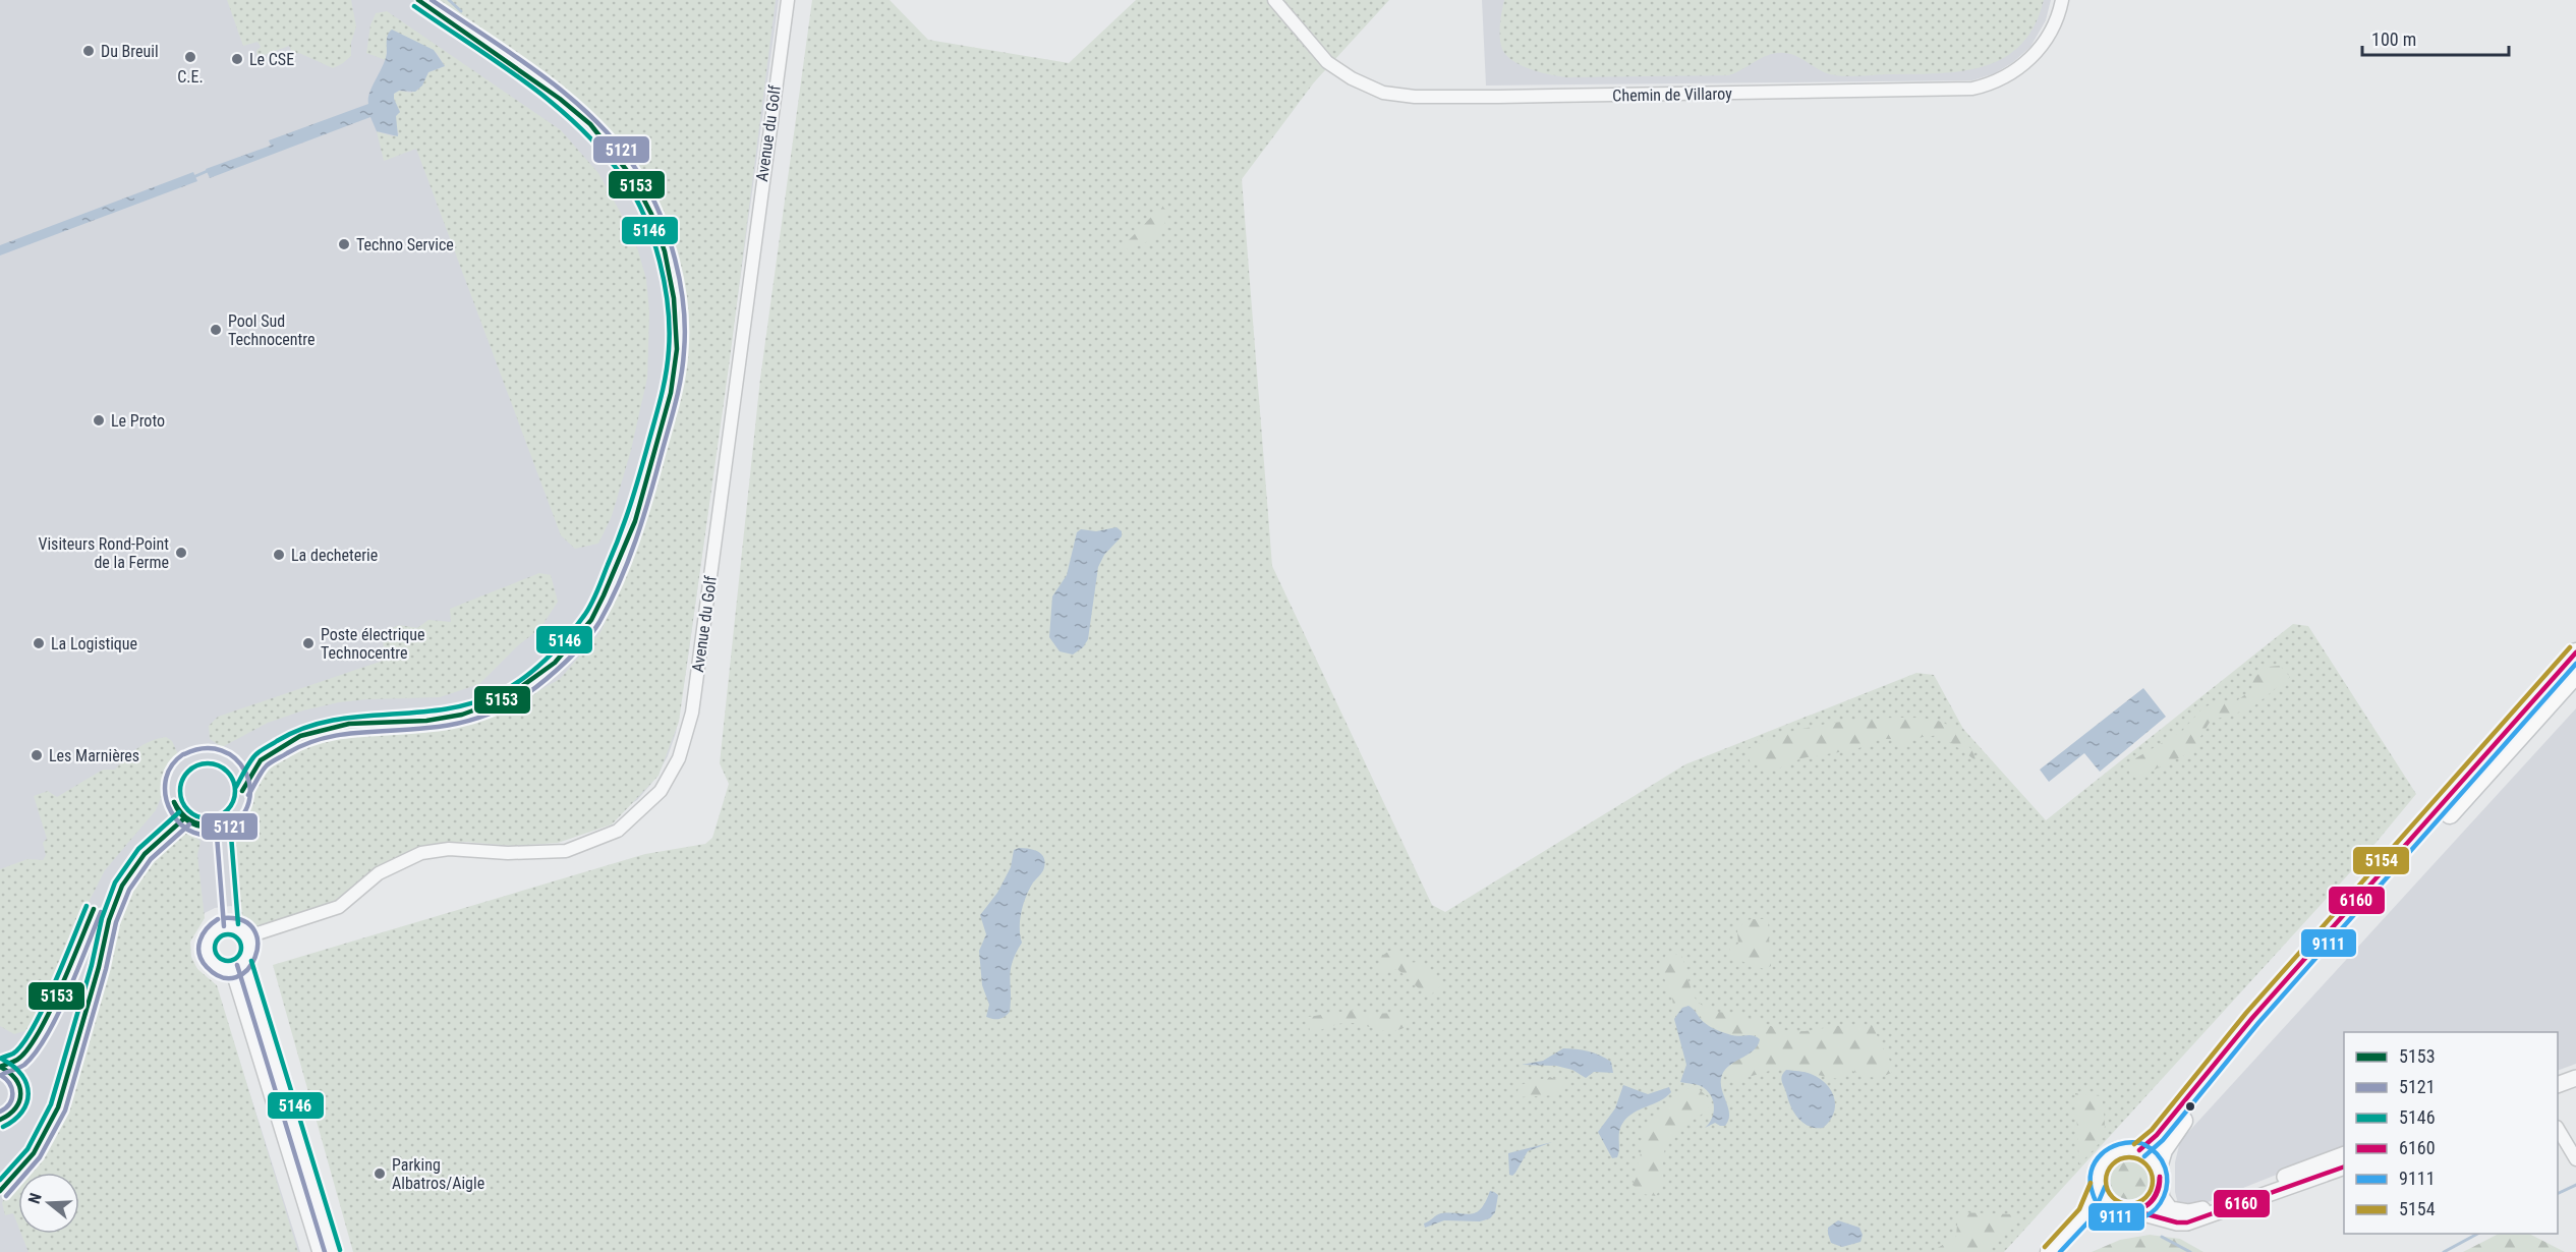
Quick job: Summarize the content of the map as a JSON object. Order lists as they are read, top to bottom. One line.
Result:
{"streets":{"street":["Chemin de Villaroy","Avenue du Golf"]},"places":["Du Breuil","C.E.","Le CSE","Techno Service","Pool Sud Technocentre","Le Proto","Visiteurs Rond-Point de la Ferme","La decheterie","La Logistique","Poste électrique Technocentre","Les Marnières","Parking Albatros/Aigle"],"lines":["transit line 5153","transit line 5121","transit line 5146","transit line 5154","transit line 6160","transit line 9111"],"legend":["5153","5121","5146","6160","9111","5154"],"scale_bar":"100 m","north":"left"}
